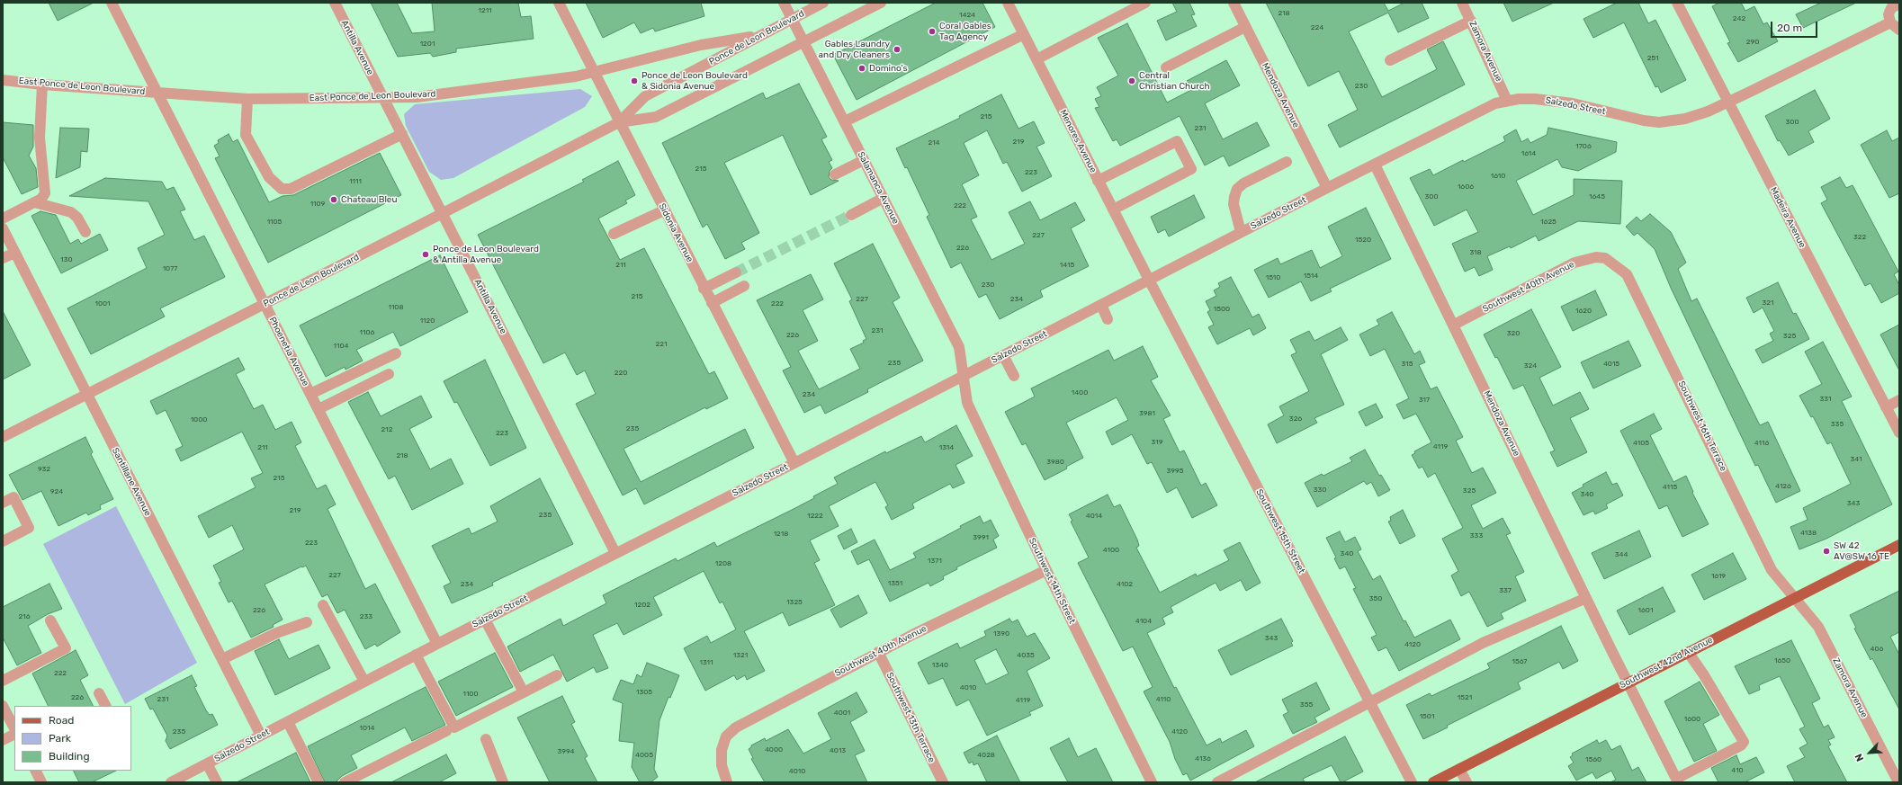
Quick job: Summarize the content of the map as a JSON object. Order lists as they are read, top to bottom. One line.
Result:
{"streets":{"main road":["Southwest 42nd Avenue"],"street":["Ponce de Leon Boulevard","Antilla Avenue","Zamora Avenue","East Ponce de Leon Boulevard","Mendoza Avenue","Salzedo Street","Menores Avenue","Salamanca Avenue","Madeira Avenue","Sidonia Avenue","Southwest 40th Avenue","Phoenetia Avenue","Southwest 16th Terrace","Santillane Avenue","Southwest 15th Street","Southwest 14th Street","Southwest 13th Terrace"]},"crossings":[["Ponce de Leon Boulevard","Antilla Avenue"],["Ponce de Leon Boulevard","East Ponce de Leon Boulevard"],["Ponce de Leon Boulevard","Salamanca Avenue"],["Ponce de Leon Boulevard","Sidonia Avenue"],["Ponce de Leon Boulevard","Phoenetia Avenue"],["Ponce de Leon Boulevard","Santillane Avenue"],["Antilla Avenue","East Ponce de Leon Boulevard"],["Antilla Avenue","Salzedo Street"],["Zamora Avenue","Salzedo Street"],["Zamora Avenue","Southwest 16th Terrace"],["Zamora Avenue","Southwest 42nd Avenue"],["East Ponce de Leon Boulevard","Sidonia Avenue"],["East Ponce de Leon Boulevard","Phoenetia Avenue"],["Mendoza Avenue","Salzedo Street"],["Mendoza Avenue","Southwest 40th Avenue"],["Mendoza Avenue","Southwest 42nd Avenue"],["Salzedo Street","Menores Avenue"],["Salzedo Street","Salamanca Avenue"],["Salzedo Street","Madeira Avenue"],["Salzedo Street","Sidonia Avenue"],["Salzedo Street","Phoenetia Avenue"],["Salzedo Street","Santillane Avenue"],["Salzedo Street","Southwest 15th Street"],["Salzedo Street","Southwest 14th Street"],["Menores Avenue","Southwest 15th Street"],["Salamanca Avenue","Southwest 14th Street"],["Southwest 40th Avenue","Southwest 16th Terrace"],["Southwest 40th Avenue","Southwest 14th Street"],["Southwest 40th Avenue","Southwest 13th Terrace"],["Southwest 16th Terrace","Southwest 42nd Avenue"]],"places":["Coral Gables Tag Agency","Gables Laundry and Dry Cleaners","Domino's","Ponce de Leon Boulevard & Sidonia Avenue","Central Christian Church","Chateau Bleu","Ponce de Leon Boulevard & Antilla Avenue","SW 42 AV@SW 16 TE"],"house_numbers":["1211","218","1424","242","224","290","1201","251","230","215","300","231","219","214","1706","1614","215","223","1610","1111","1606","300","1645","1109","222","1105","1625","227","322","1520","226","318","130","211","1415","1077","1514","1510","230","215","227","234","321","1001","222","1108","1500","1620","1120","231","1106","320","226","325","221","1104","235","315","4015","324","220","1400","234","331","317","3981","326","1000","335","235","212","223","319","4105","4116","4119","211","1314","218","341","3980","932","3995","215","4126","4115","330","325","924","340","343","219","235","1222","4014","4138","1218","333","3991","223","4100","340","344","1371","1208","227","1619","1351","234","4102","337","350","1325","1202","226","1601","216","233","4104","1390","343","4120","406","1321","4035","1650","1567","1311","1340","222","4010","1305","1100","226","1521","231","4110","4119","355","4001","1501","1600","1014","235","4120","4000","4013","3994","4005","4028","4136","1560","410","4010"],"legend":["Road","Park","Building"],"scale_bar":"20 m","north":"bottom left"}
